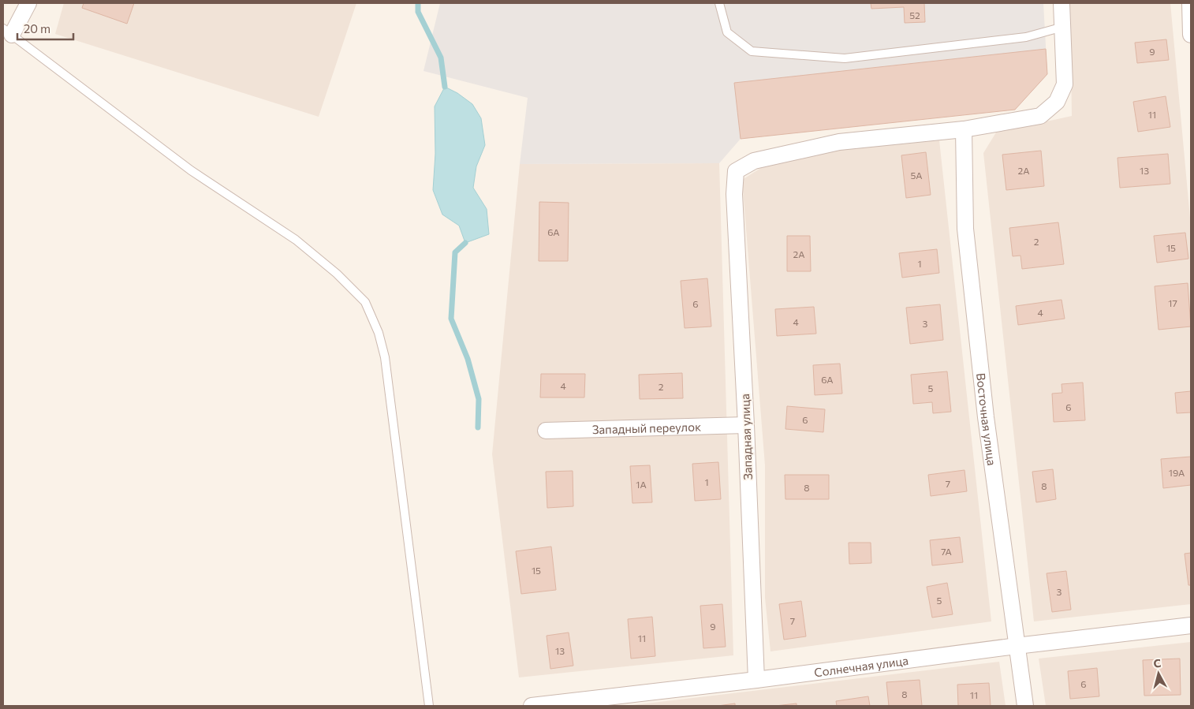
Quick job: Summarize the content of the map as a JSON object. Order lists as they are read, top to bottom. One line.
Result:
{"streets":{"street":["Восточная улица","Западный переулок","Западная улица","Солнечная улица"]},"crossings":[["Восточная улица","Западная улица"],["Восточная улица","Солнечная улица"],["Западный переулок","Западная улица"],["Западная улица","Солнечная улица"]],"house_numbers":["52","9","11","2А","13","5А","6А","2","15","2А","1","17","6","4","4","3","6А","4","2","5","6","6","19А","1","7","1А","8","8","7А","15","3","5","7","9","11","13","6","8","11"],"scale_bar":"20 m","north":"top"}
